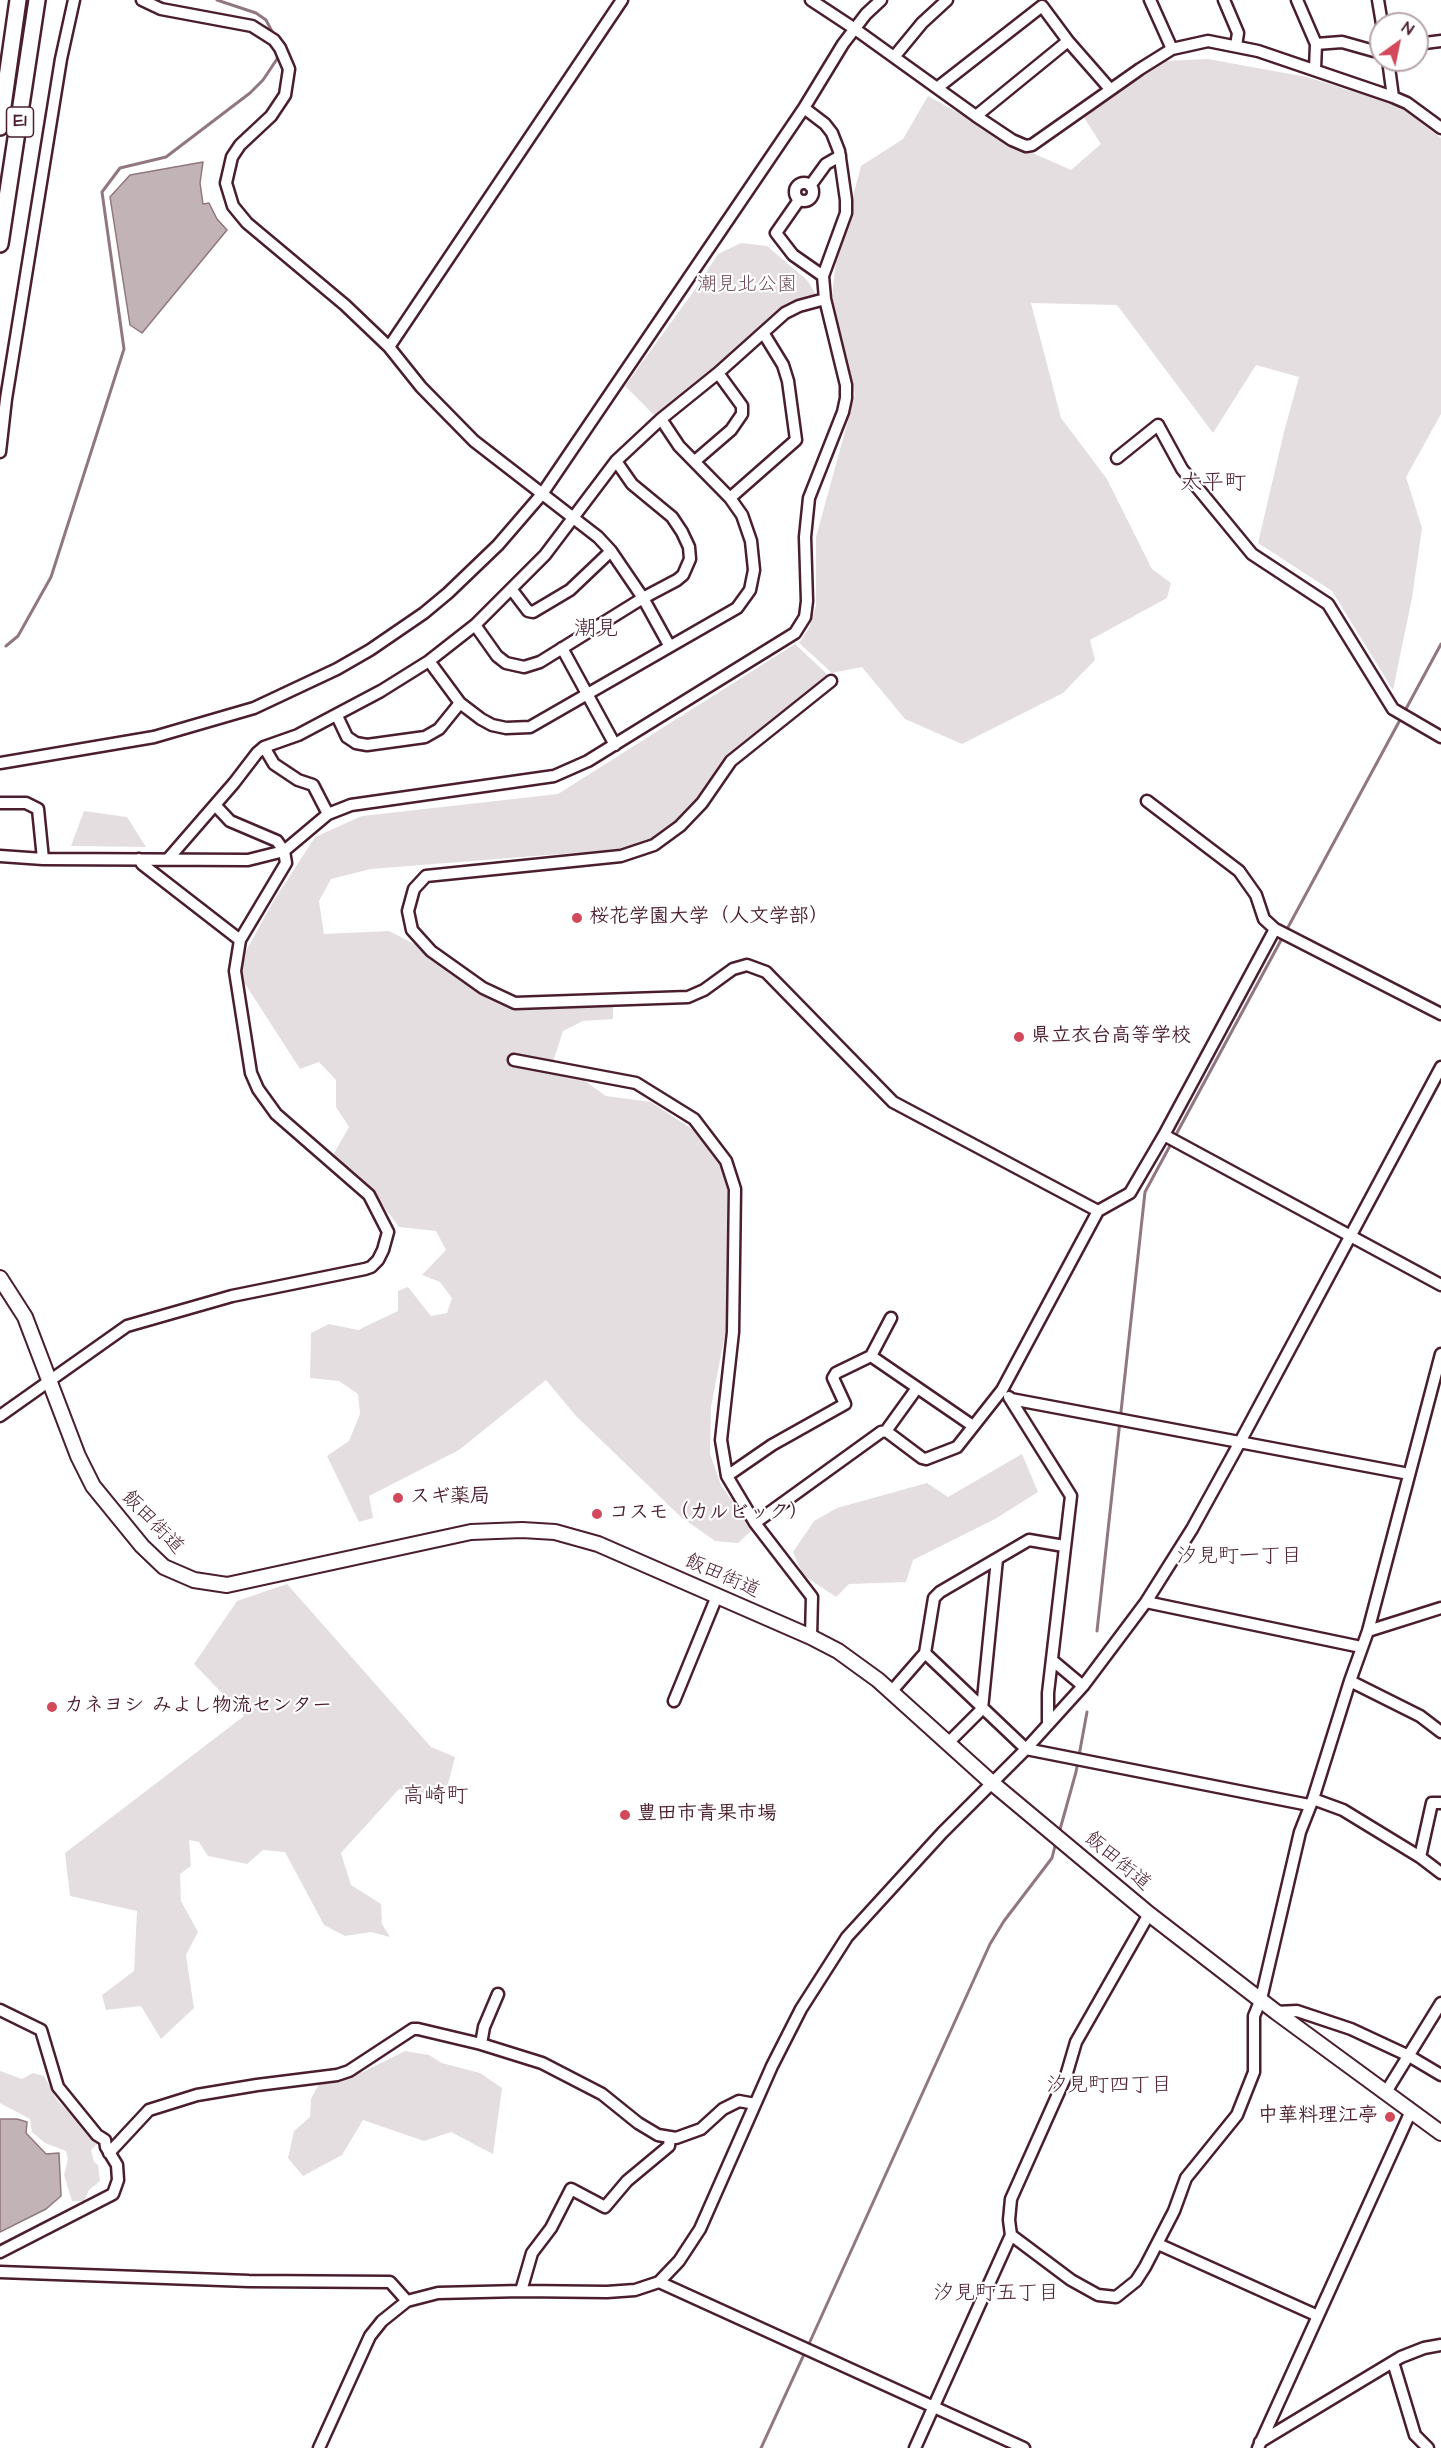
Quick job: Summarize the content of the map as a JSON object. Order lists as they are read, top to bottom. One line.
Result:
{"streets":{"highway":["E1"],"main road":["飯田街道"]},"districts":["太平町","潮見","汐見町一丁目","高崎町","汐見町四丁目","汐見町五丁目"],"parks":["潮見北公園"],"places":["桜花学園大学（人文学部）","県立衣台高等学校","スギ薬局","コスモ（カルビック）","カネヨシ みよし物流センター","豊田市青果市場","中華料理江亭"],"north":"top right"}
